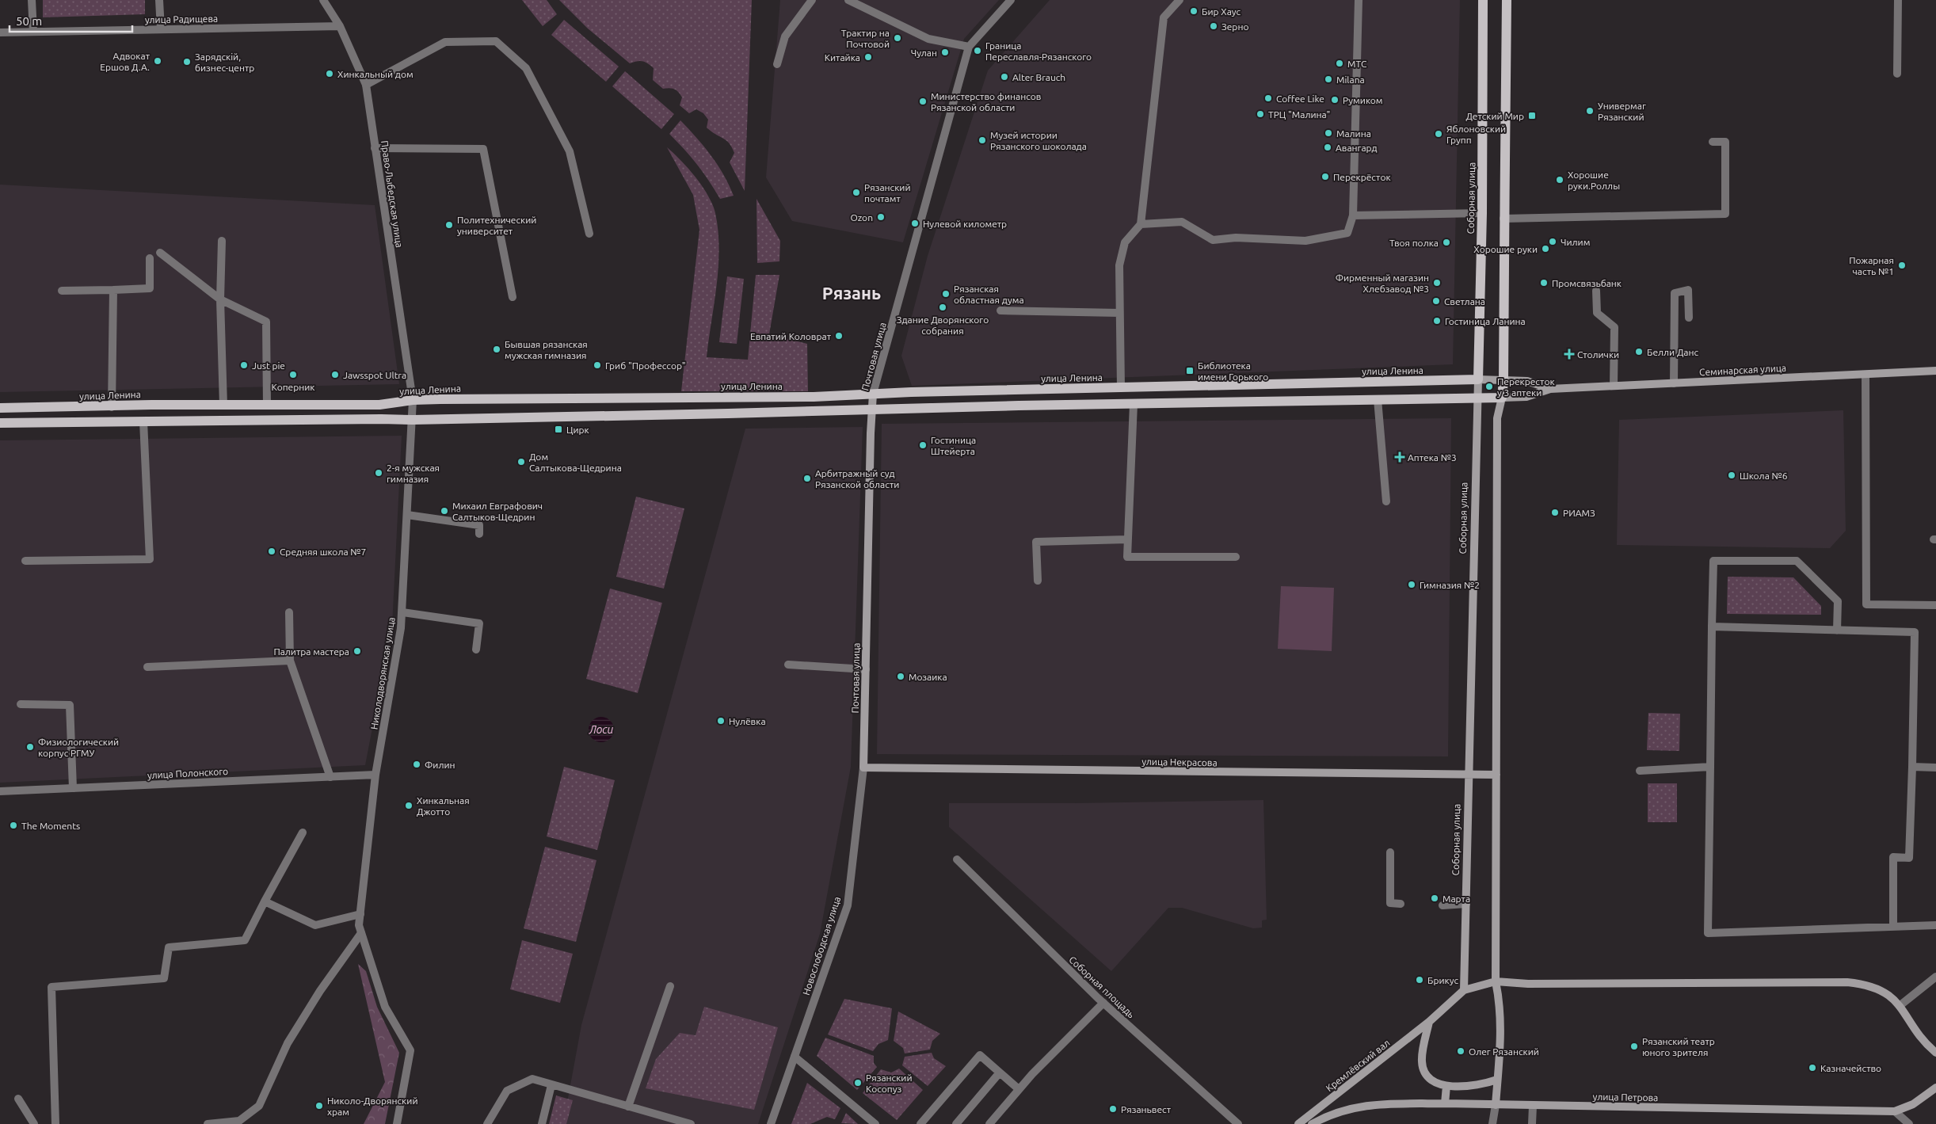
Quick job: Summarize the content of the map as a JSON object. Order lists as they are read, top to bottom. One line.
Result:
{"streets":{"main road":["Соборная улица","Почтовая улица","Семинарская улица","улица Ленина","улица Некрасова","Кремлёвский вал","улица Петрова"],"street":["улица Радищева","Право-Лыбедская улица","Николодворянская улица","улица Полонского","Новослободская улица","Соборная площадь"]},"crossings":[["улица Радищева","Право-Лыбедская улица"],["Право-Лыбедская улица","улица Ленина"],["Право-Лыбедская улица","Николодворянская улица"],["Соборная улица","улица Ленина"],["Соборная улица","улица Некрасова"],["Почтовая улица","улица Ленина"],["Почтовая улица","улица Некрасова"],["Почтовая улица","Новослободская улица"],["Семинарская улица","улица Ленина"],["улица Ленина","Николодворянская улица"],["Николодворянская улица","улица Полонского"],["улица Некрасова","Новослободская улица"]],"districts":["Рязань"],"water":["Лоси"],"places":{"other":["Бир Хаус","Зерно","Трактир на Почтовой","Граница Переславля-Рязанского","Чулан","Китайка","Адвокат Ершов Д.А.","Зарядскiй, бизнес-центр","МТС","Хинкальный дом","Alter Brauch","Milana","Coffee Like","Румиком","Министерство финансов Рязанской области","Универмаг Рязанский","ТРЦ \"Малина\"","Малина","Яблоновский Групп","Музей истории Рязанского шоколада","Авангард","Перекрёсток","Хорошие руки.Роллы","Рязанский почтамт","Ozon","Нулевой километр","Политехнический университет","Чилим","Твоя полка","Хорошие руки","Пожарная часть №1","Фирменный магазин Хлебзавод №3","Промсвязьбанк","Рязанская областная дума","Светлана","Здание Дворянского собрания","Гостиница Ланина","Евпатий Коловрат","Бывшая рязанская мужская гимназия","Белли Данс","Just pie","Гриб \"Профессор\"","Коперник","Jawsspot Ultra","Перекресток у 3 аптеки","Гостиница Штейерта","Дом Салтыкова-Щедрина","2-я мужская гимназия","Школа №6","Арбитражный суд Рязанской области","Михаил Евграфович Салтыков-Щедрин","РИАМЗ","Средняя школа №7","Гимназия №2","Палитра мастера","Мозаика","Нулёвка","Физиологический корпус РГМУ","Филин","Хинкальная Джотто","The Moments","Марта","Брикус","Рязанский театр юного зрителя","Олег Рязанский","Казначейство","Рязанский Косопуз","Николо-Дворянский храм","Рязаньвест"],"transit":["Детский Мир","Библиотека имени Горького","Цирк"],"health":["Столички","Аптека №3"]},"scale_bar":"50 m"}
